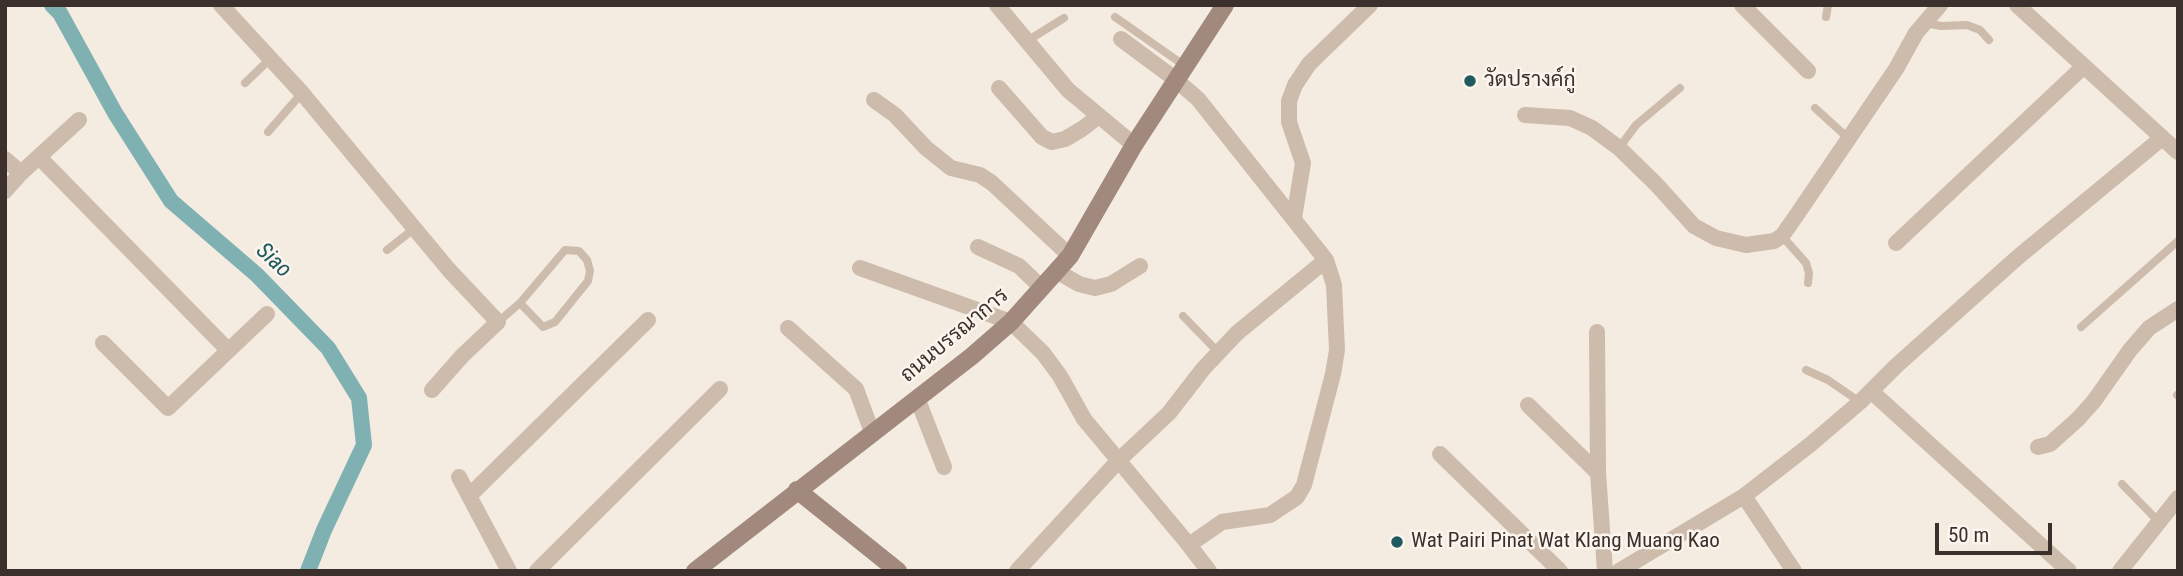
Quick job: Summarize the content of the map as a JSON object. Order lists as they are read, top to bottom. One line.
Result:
{"streets":{"street":["ถนนบรรณาการ"]},"water":["Siao"],"places":["วัดปรางค์กู่","Wat Pairi Pinat Wat Klang Muang Kao"],"scale_bar":"50 m"}
